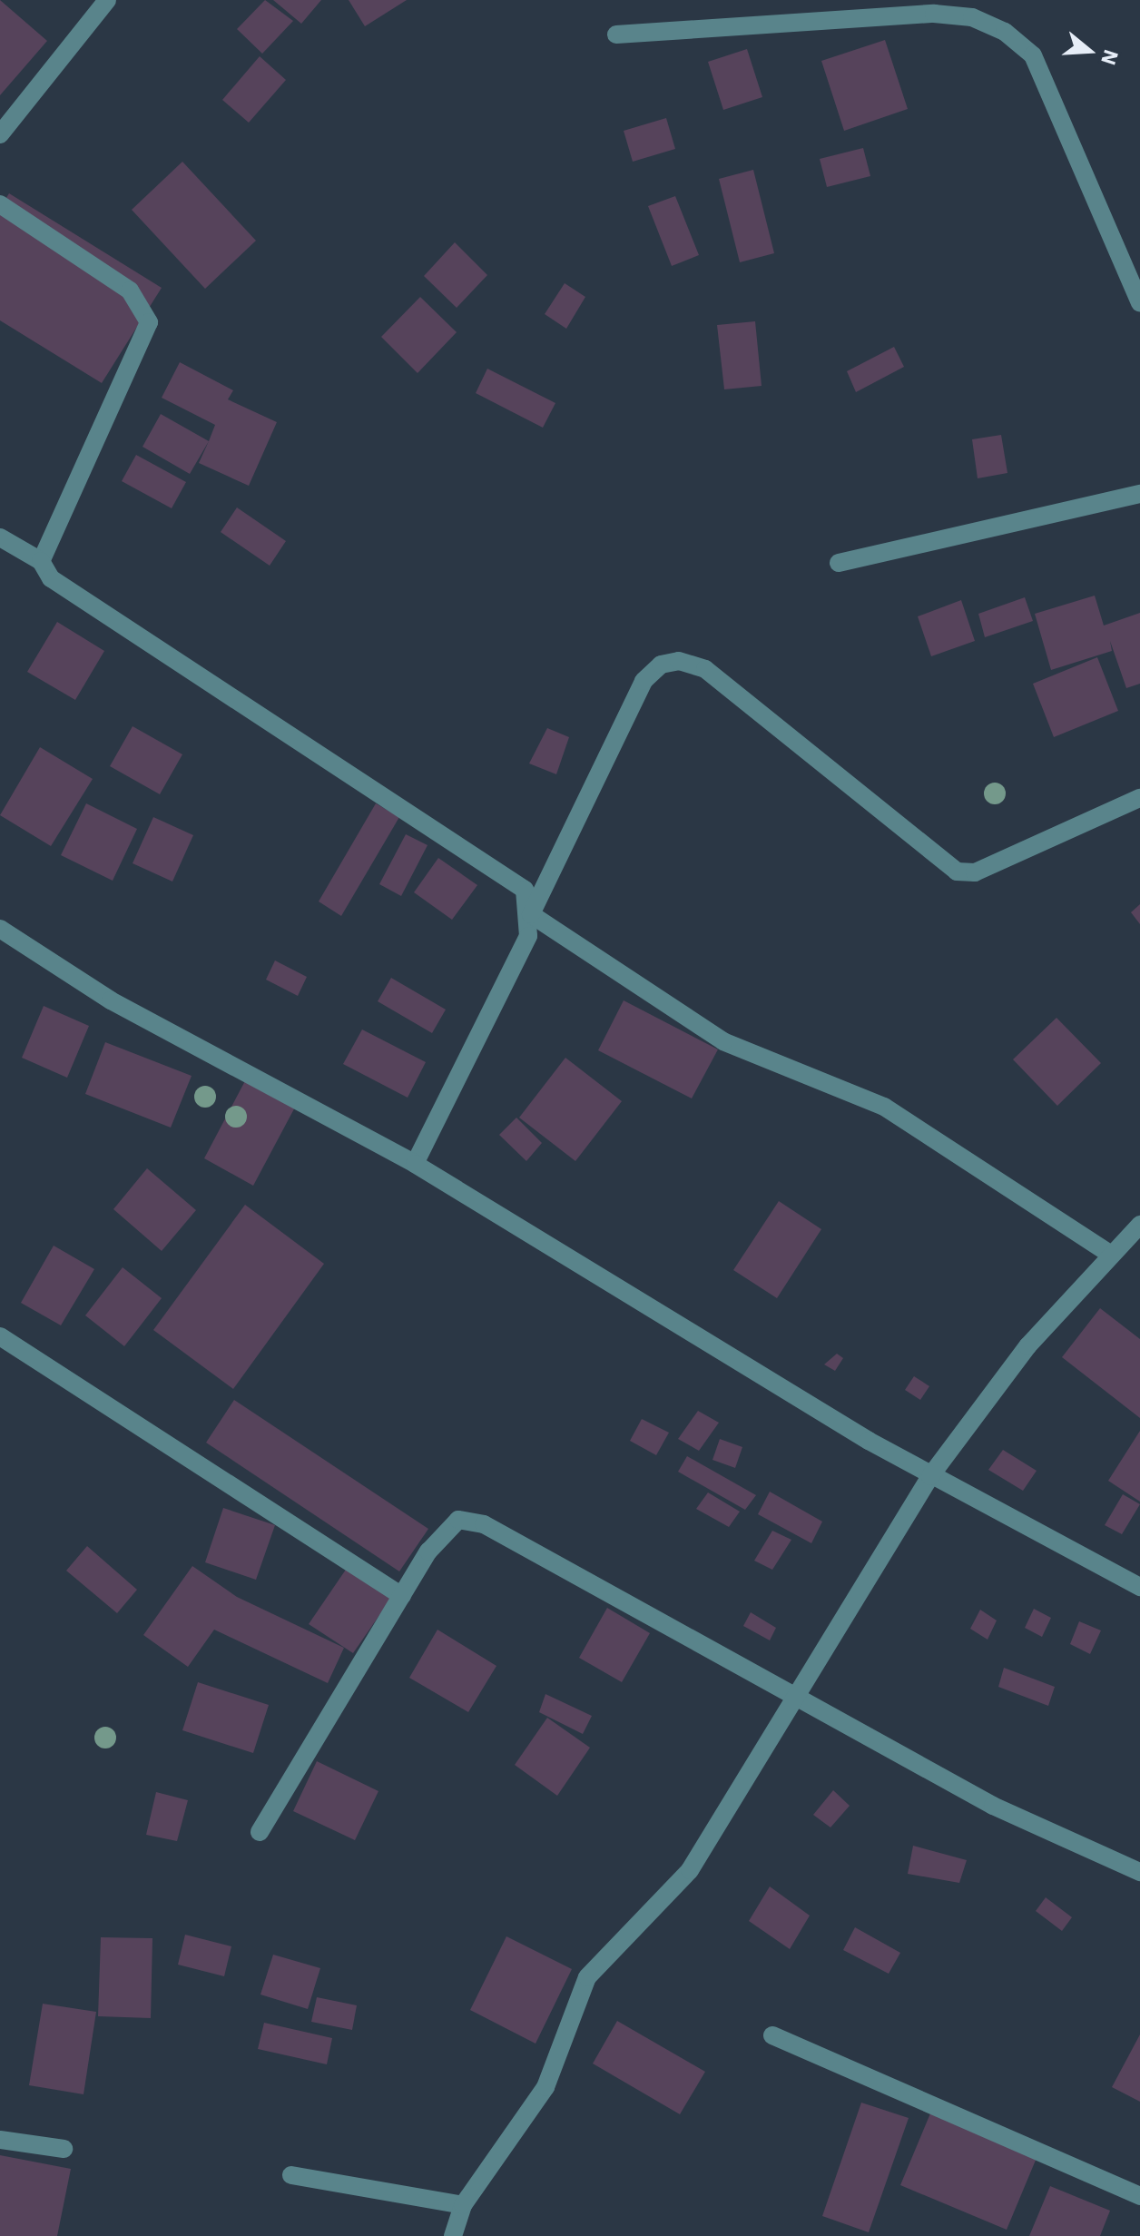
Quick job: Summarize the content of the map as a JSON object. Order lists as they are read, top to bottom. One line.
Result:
{"north":"right"}
